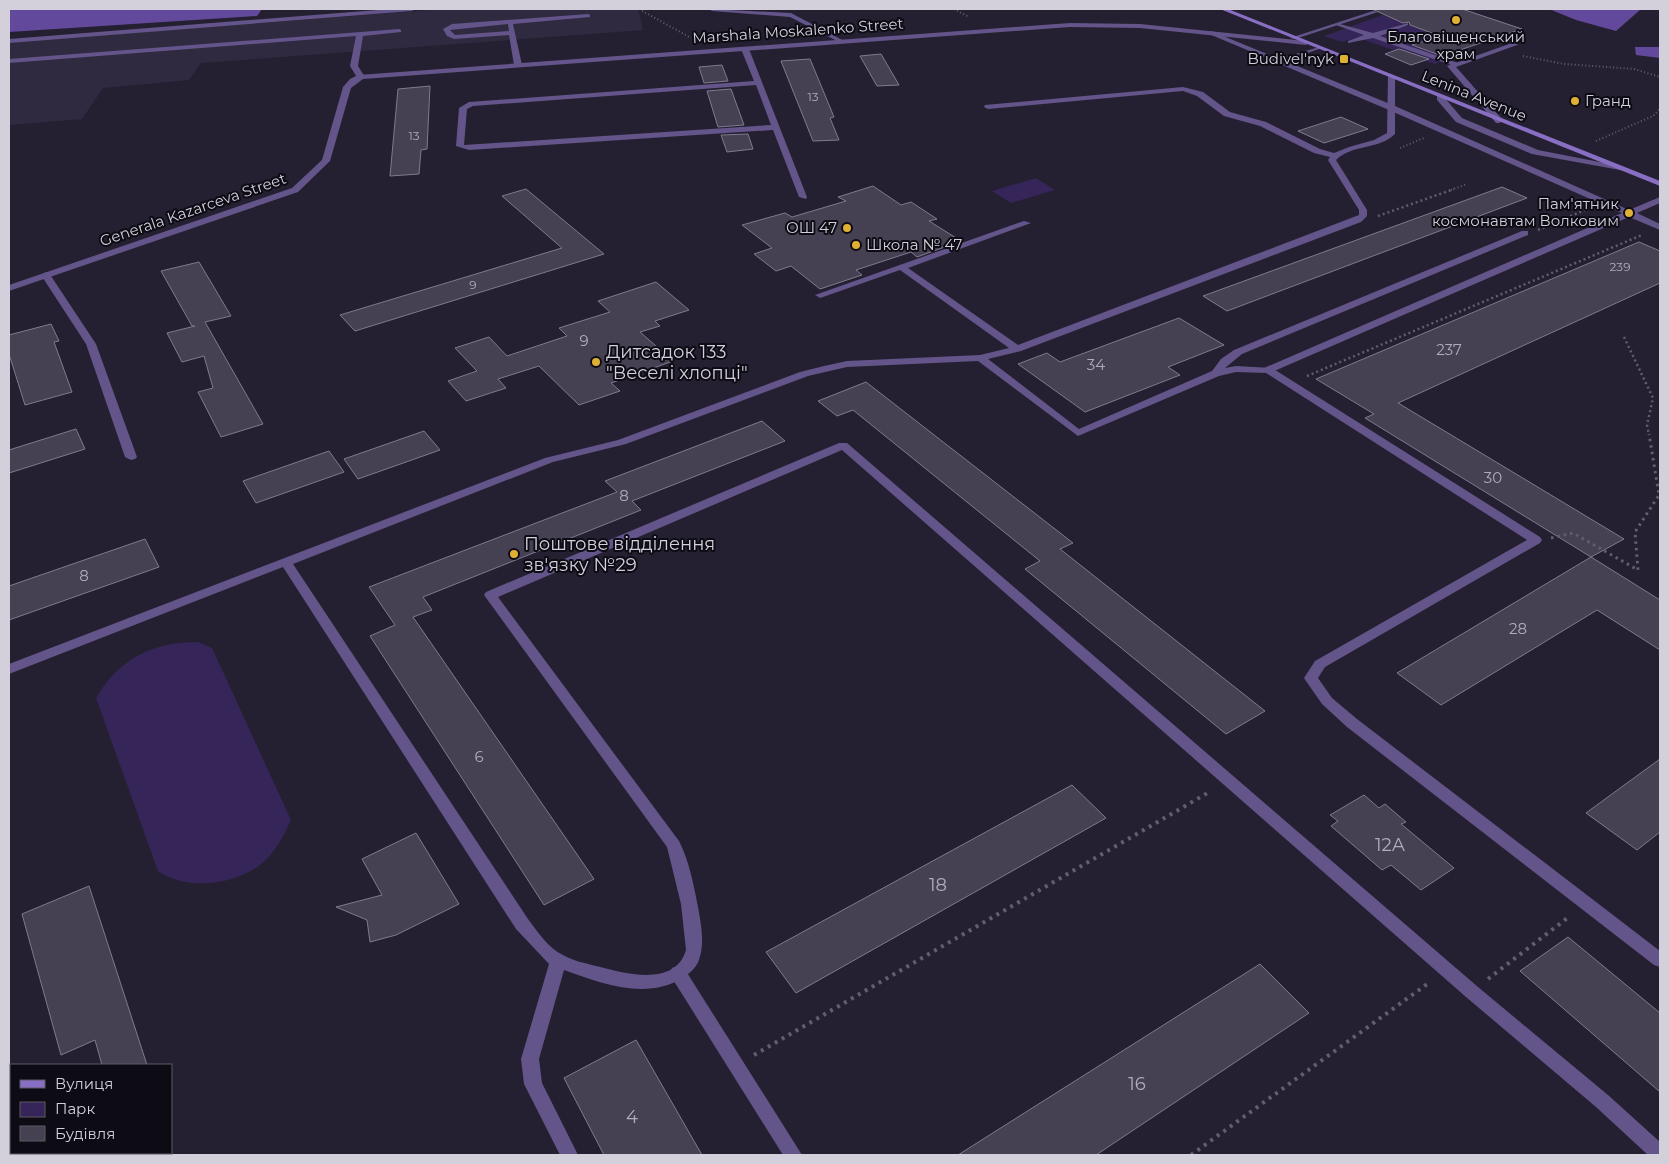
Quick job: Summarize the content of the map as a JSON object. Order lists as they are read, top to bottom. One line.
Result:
{"streets":{"main road":["Lenina Avenue"],"street":["Marshala Moskalenko Street","Generala Kazarceva Street"]},"crossings":[["Marshala Moskalenko Street","Lenina Avenue"],["Marshala Moskalenko Street","Generala Kazarceva Street"]],"places":{"other":["Благовіщенський храм","Гранд","Пам'ятник космонавтам Волковим","ОШ 47","Школа № 47","Дитсадок 133 \"Веселі хлопці\"","Поштове відділення зв'язку №29"],"transit":["Budivelʹnyk"]},"house_numbers":["13","13","239","9","9","237","34","30","8","8","28","6","12А","18","16","4"],"legend":["Вулиця","Парк","Будівля"]}
